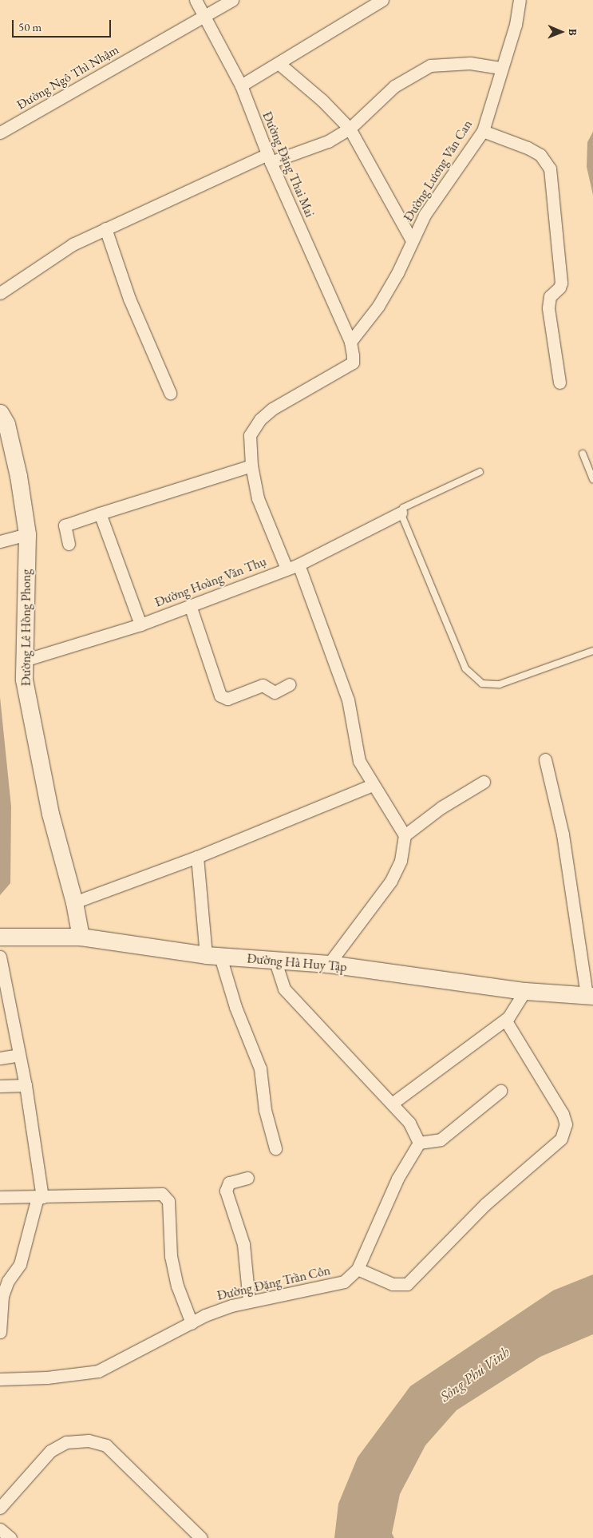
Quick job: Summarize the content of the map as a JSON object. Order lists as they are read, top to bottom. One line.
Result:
{"streets":{"main road":["Đường Lê Hồng Phong","Đường Hà Huy Tập"],"street":["Đường Ngô Thì Nhậm","Đường Đặng Thai Mai","Đường Lương Văn Can","Đường Hoàng Văn Thụ","Đường Đặng Trần Côn"]},"crossings":[["Đường Ngô Thì Nhậm","Đường Đặng Thai Mai"],["Đường Đặng Thai Mai","Đường Lương Văn Can"],["Đường Hoàng Văn Thụ","Đường Lê Hồng Phong"],["Đường Lê Hồng Phong","Đường Hà Huy Tập"]],"water":["Sông Phú Vinh"],"scale_bar":"50 m","north":"right"}
